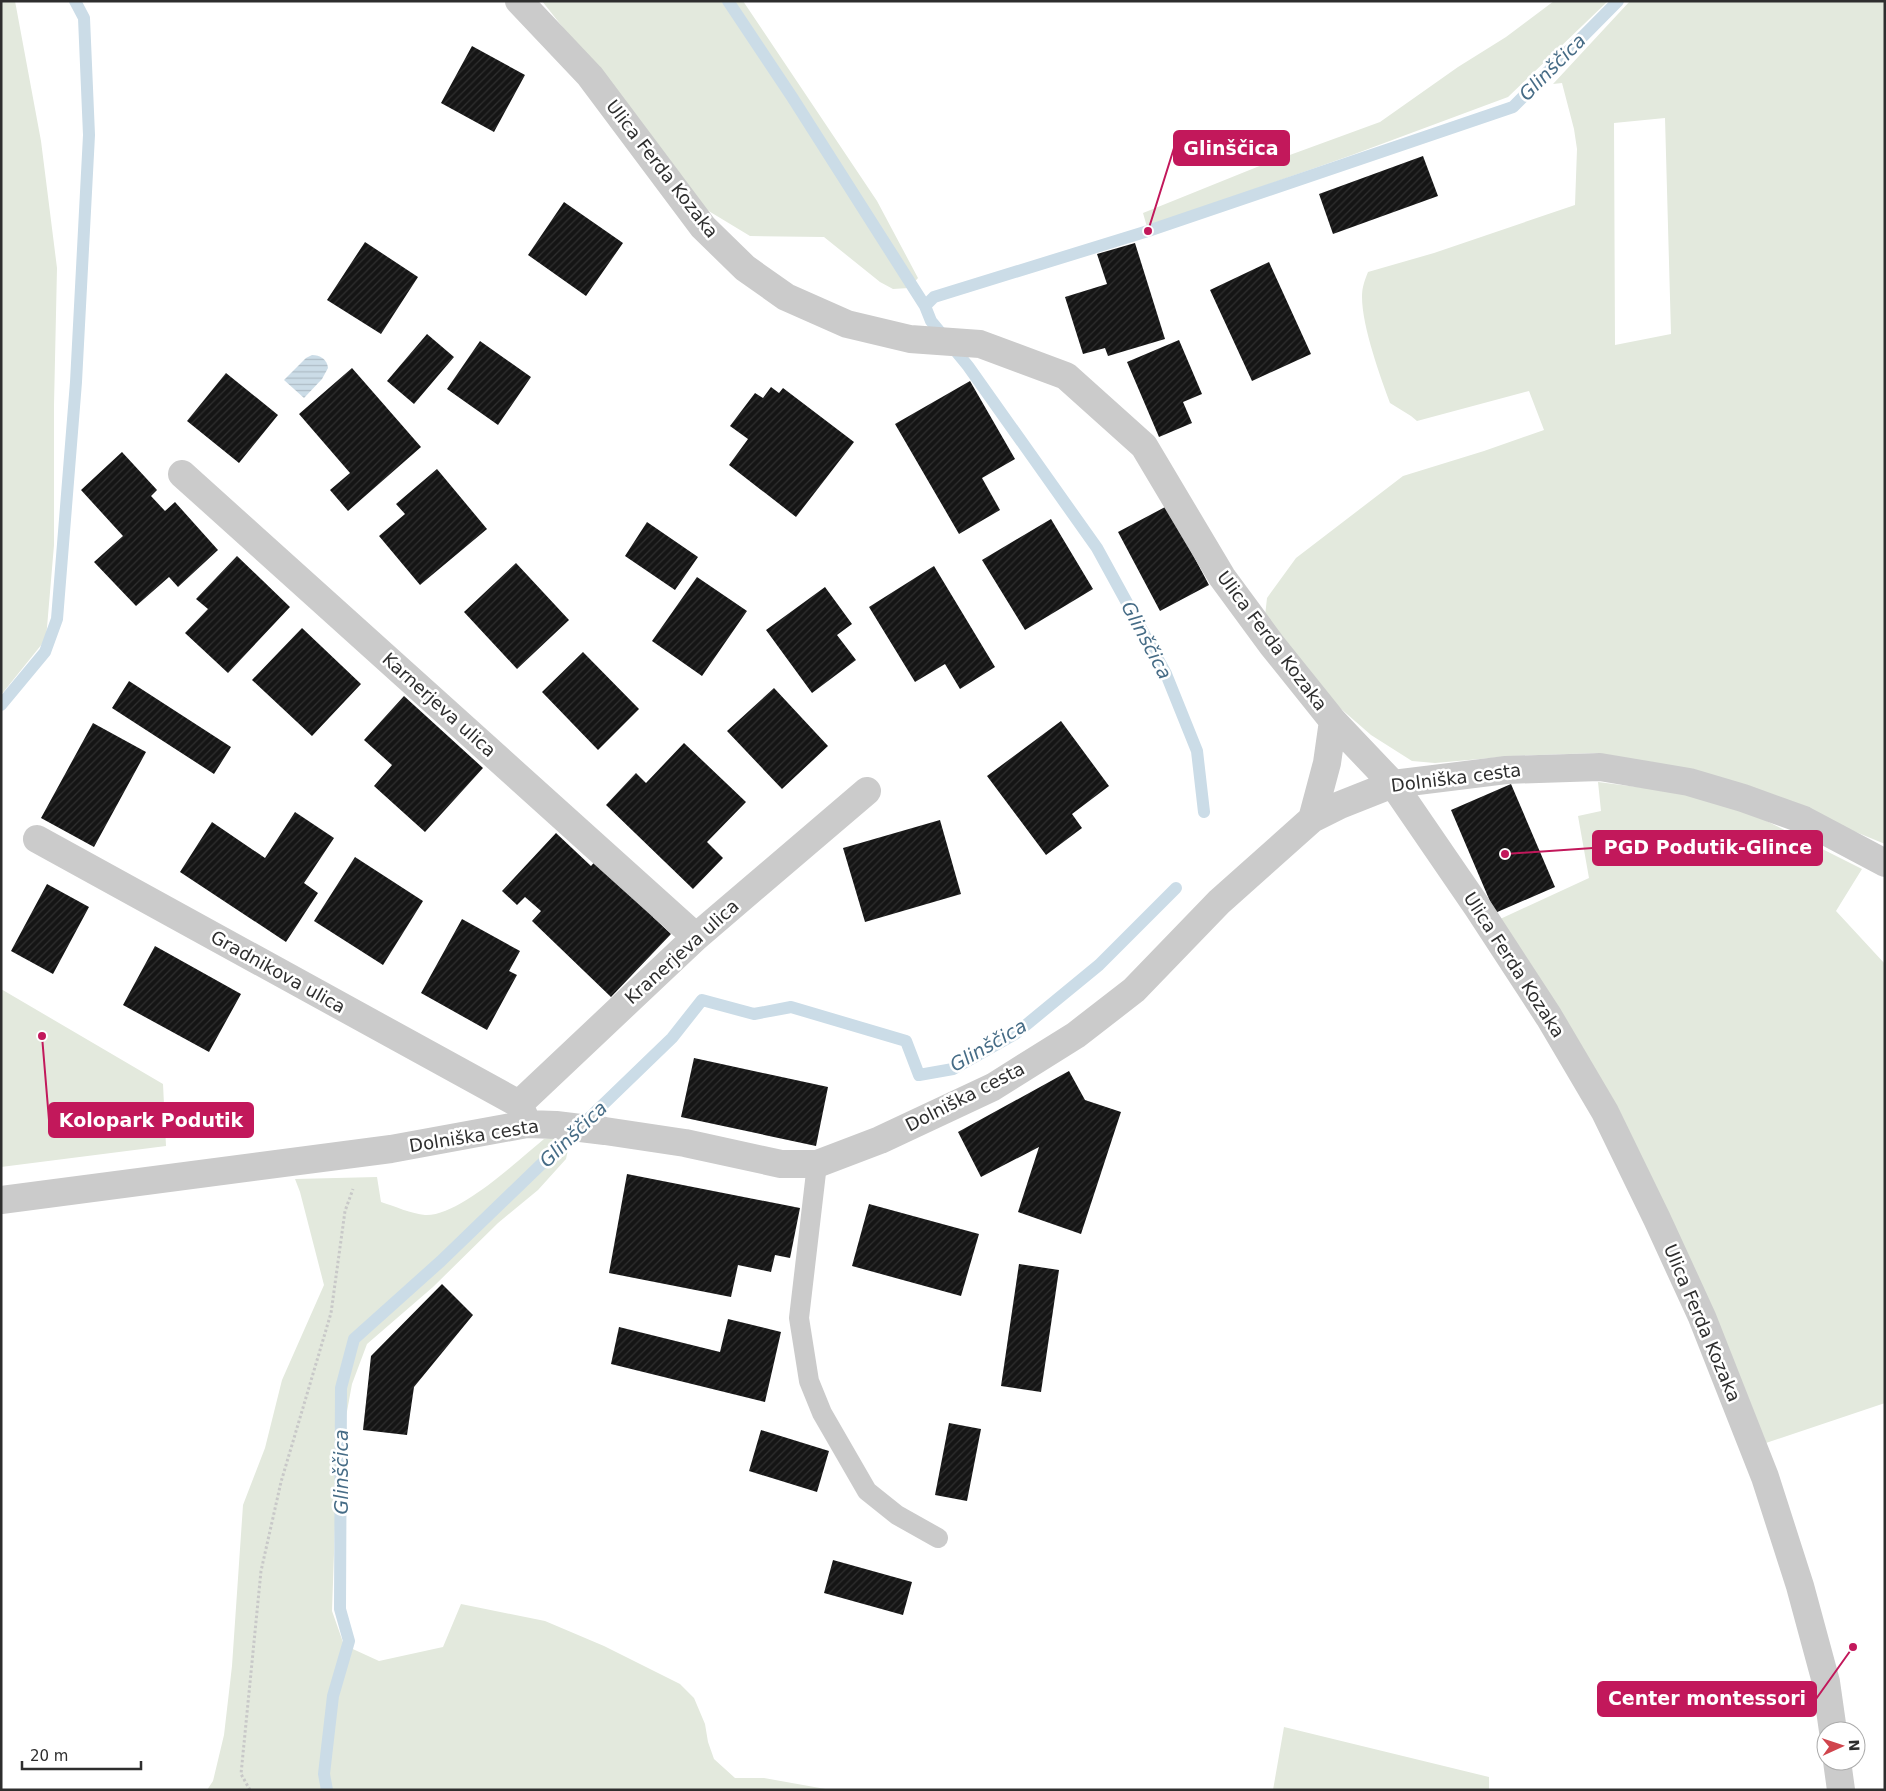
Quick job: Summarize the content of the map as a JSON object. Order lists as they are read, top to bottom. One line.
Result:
{"streets":{"street":["Ulica Ferda Kozaka","Karnerjeva ulica","Dolniška cesta","Kranerjeva ulica","Gradnikova ulica"]},"crossings":[["Ulica Ferda Kozaka","Dolniška cesta"],["Karnerjeva ulica","Kranerjeva ulica"],["Dolniška cesta","Kranerjeva ulica"],["Dolniška cesta","Gradnikova ulica"],["Kranerjeva ulica","Gradnikova ulica"]],"water":["Glinščica"],"places":["Glinščica","PGD Podutik-Glince","Kolopark Podutik","Center montessori"],"scale_bar":"20 m","north":"right"}
